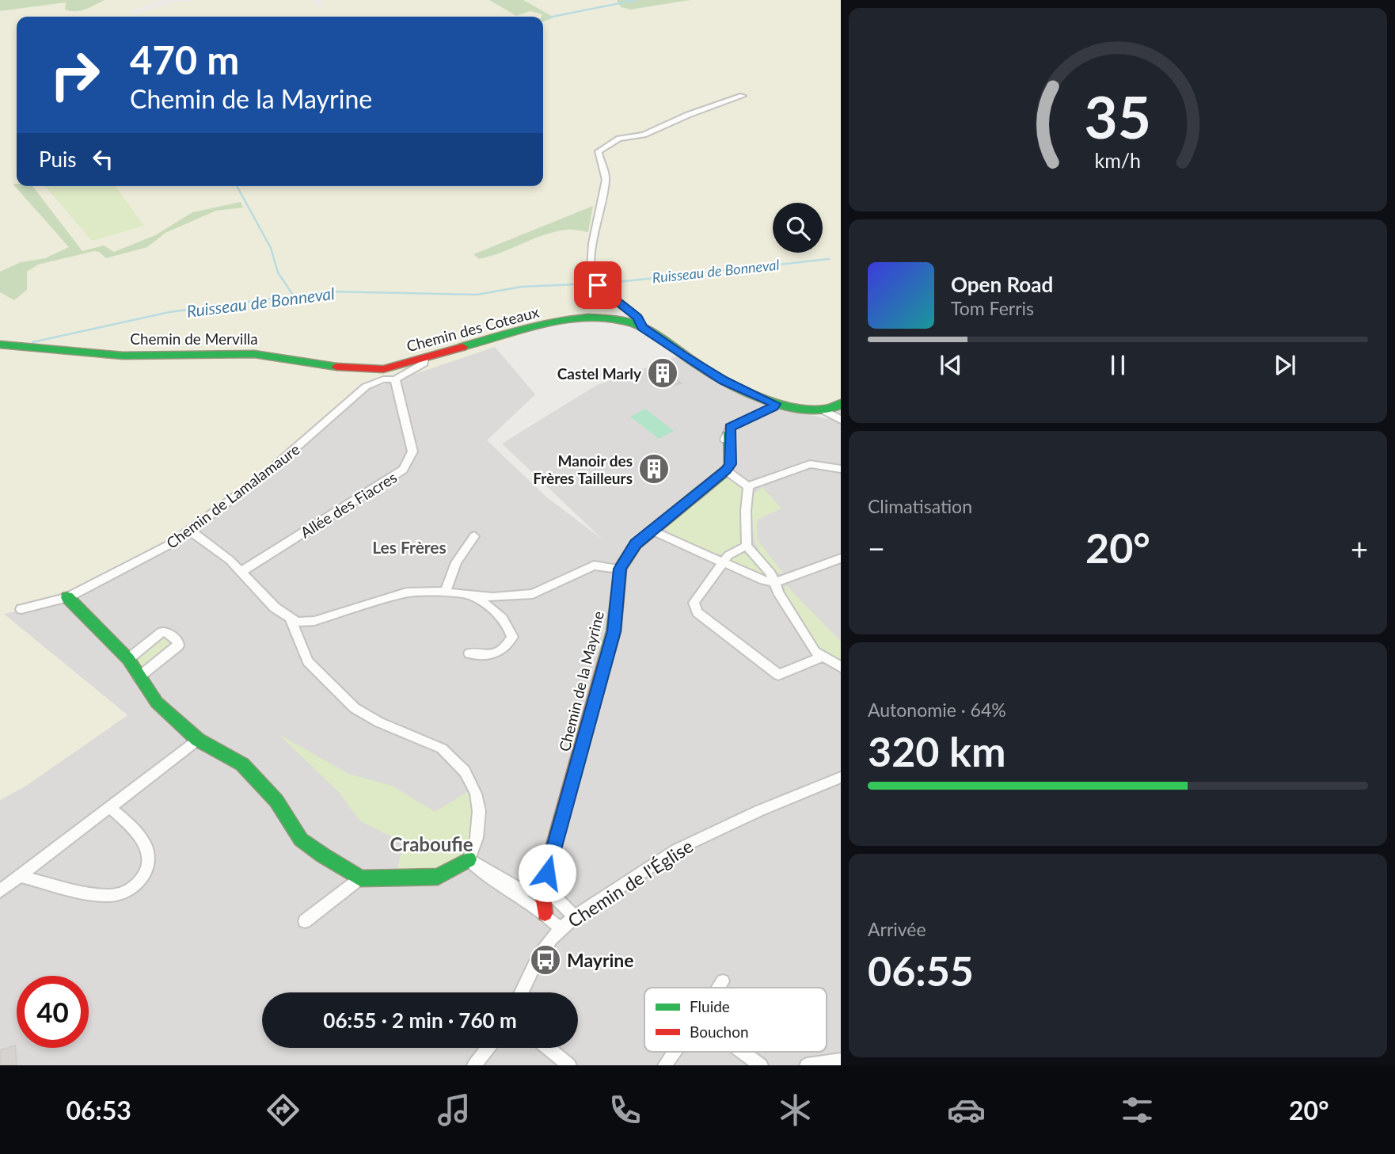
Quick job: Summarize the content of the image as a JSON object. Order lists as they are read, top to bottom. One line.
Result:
{"streets":{"street":["Chemin des Coteaux","Chemin de Mervilla","Chemin de Lamalamaure","Allée des Fiacres","Chemin de la Mayrine","Chemin de l'Église"]},"crossings":[["Chemin des Coteaux","Chemin de Mervilla"],["Chemin des Coteaux","Chemin de Lamalamaure"],["Chemin de Lamalamaure","Allée des Fiacres"]],"districts":["Les Frères","Craboufie"],"water":["Ruisseau de Bonneval"],"places":{"building":["Castel Marly","Manoir des Frères Tailleurs"],"bus stop":["Mayrine"]},"legend":["Fluide","Bouchon"],"page":{"turn":["470 m","Chemin de la Mayrine"],"then":"Puis","song":["Open Road","Tom Ferris"],"tile":["Climatisation",["Autonomie · 64%","320 km"],["Arrivée","06:55"]],"heat":["−","20°","+"],"limit":"40","trip":"06:55 · 2 min · 760 m","tabs":["06:53","20°"],"gauge":["35","km/h"]}}
